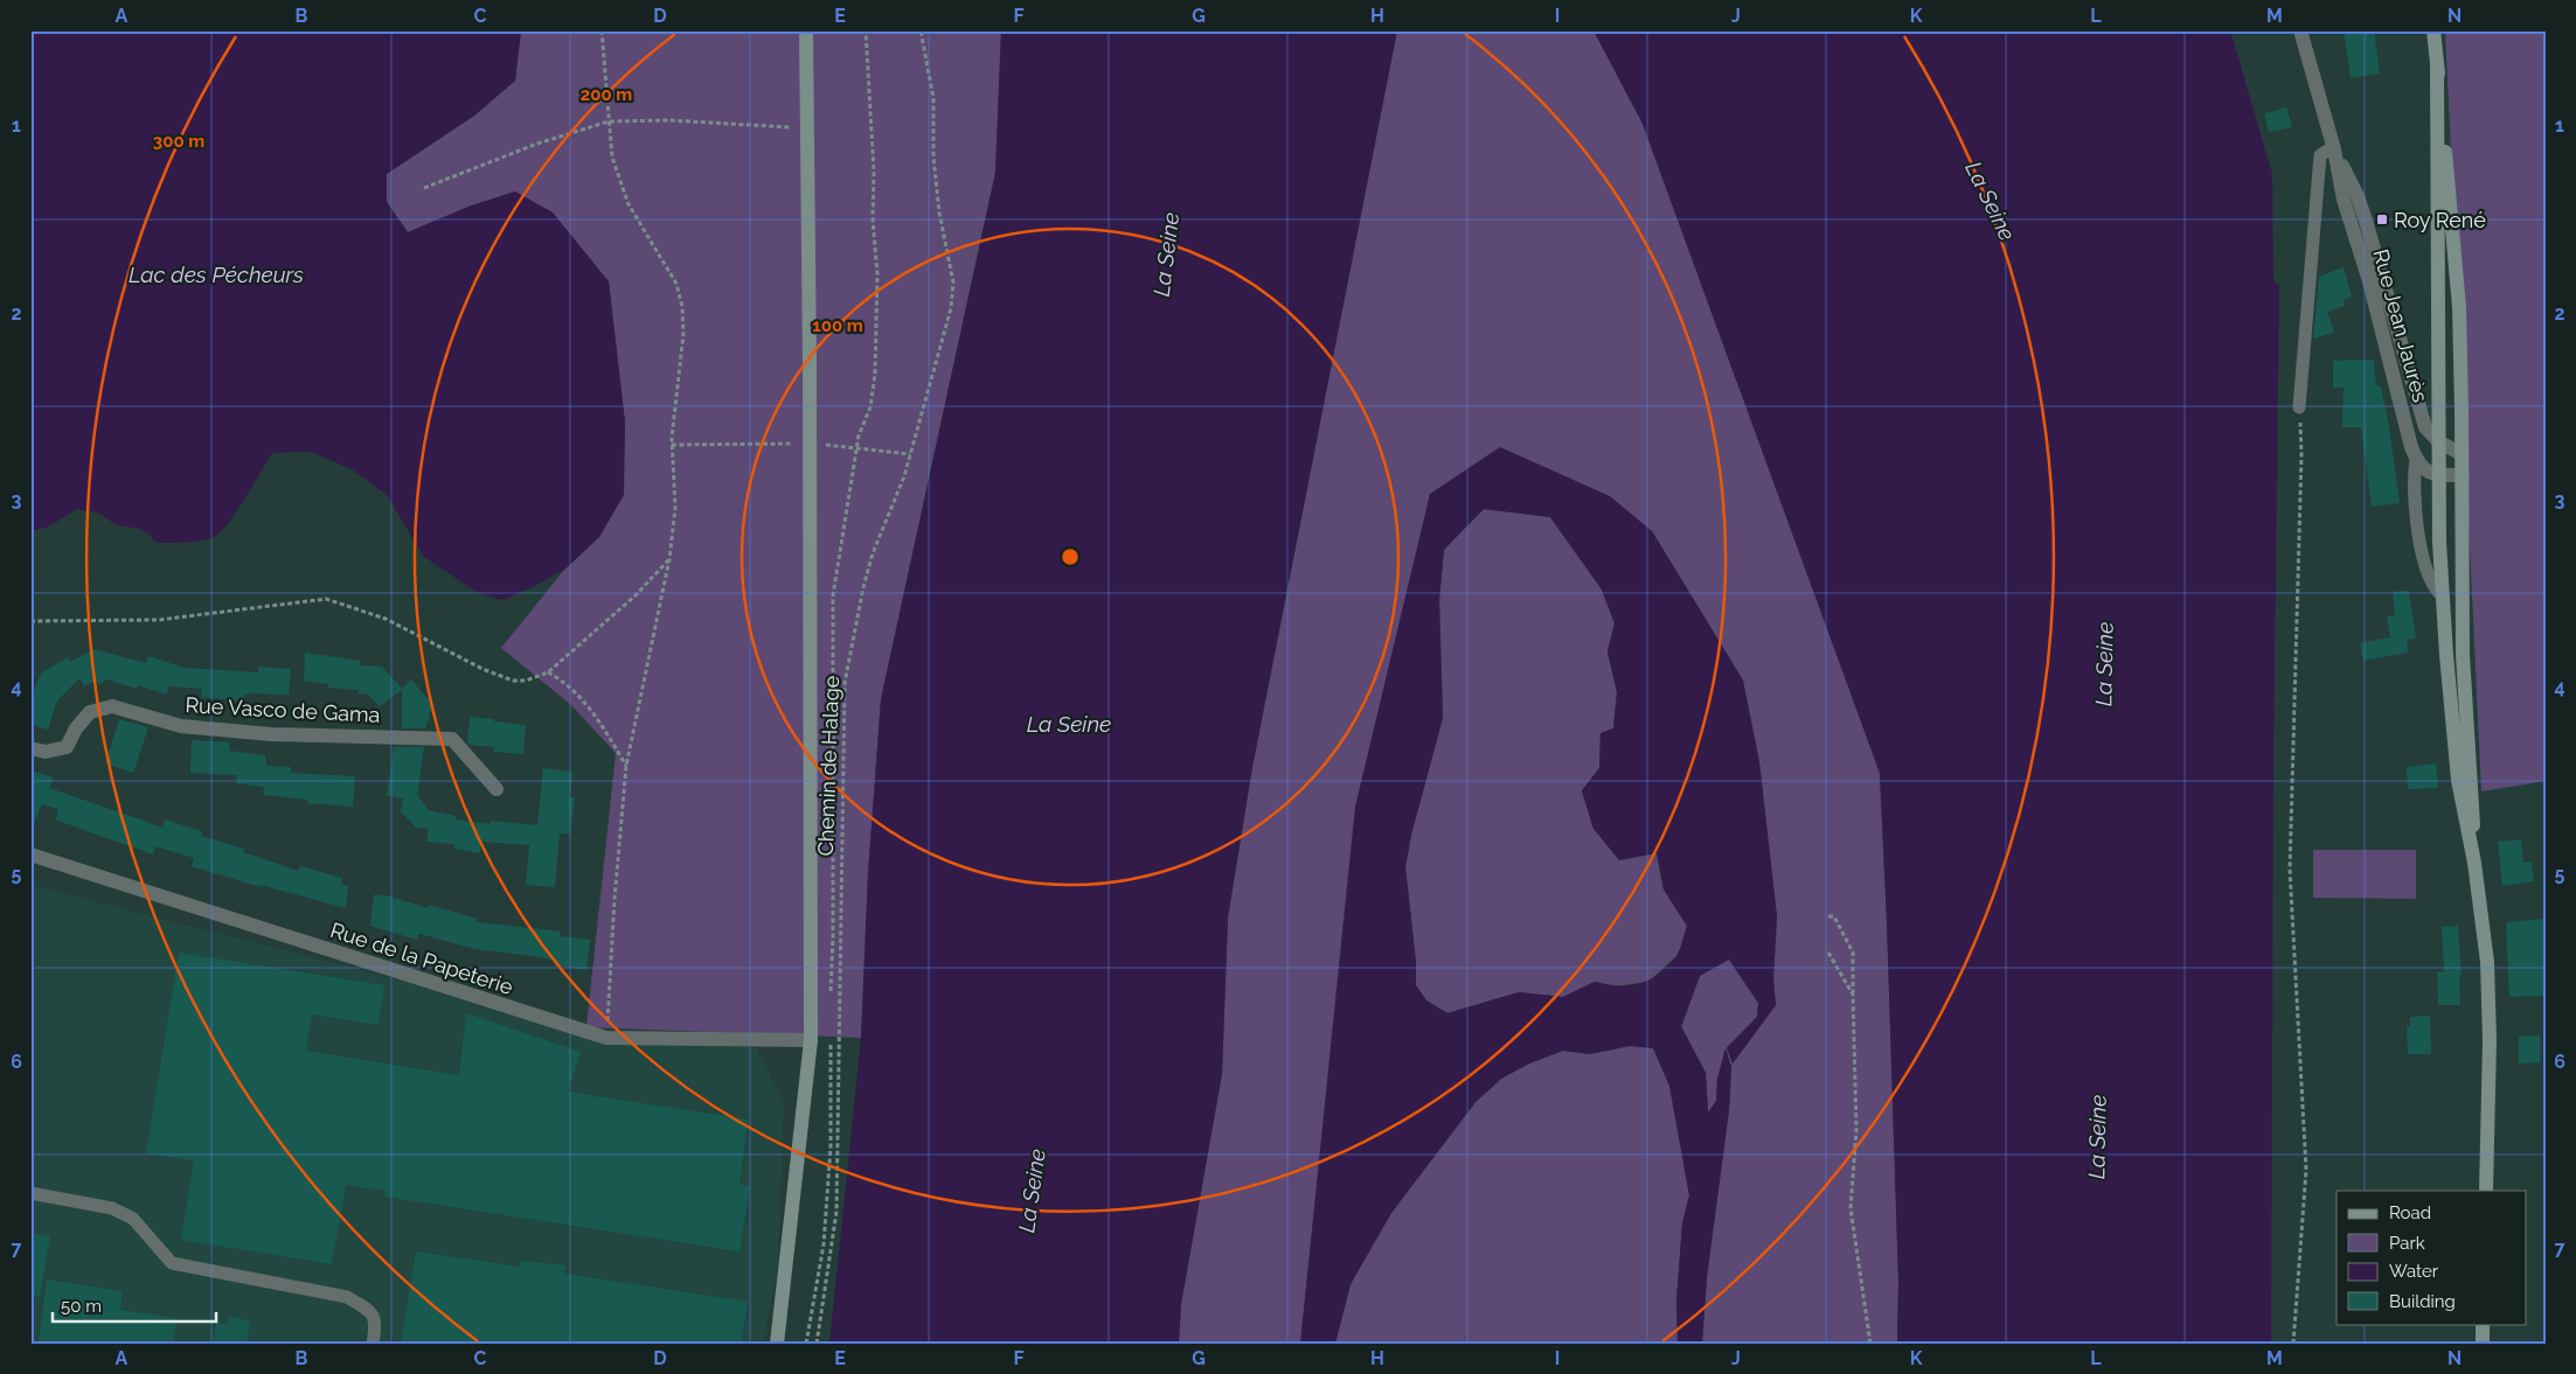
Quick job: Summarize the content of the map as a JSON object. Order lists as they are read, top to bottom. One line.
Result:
{"streets":{"street":["Rue Jean Jaurès","Rue Vasco de Gama","Rue de la Papeterie"],"path":["Chemin de Halage"]},"water":["La Seine","Lac des Pécheurs"],"places":{"transit":["Roy René"]},"legend":["Road","Park","Water","Building"],"scale_bar":"50 m","grid":{"columns":["A","B","C","D","E","F","G","H","I","J","K","L","M","N"],"rows":["1","2","3","4","5","6","7"]},"rings":["200 m","300 m","100 m"]}
